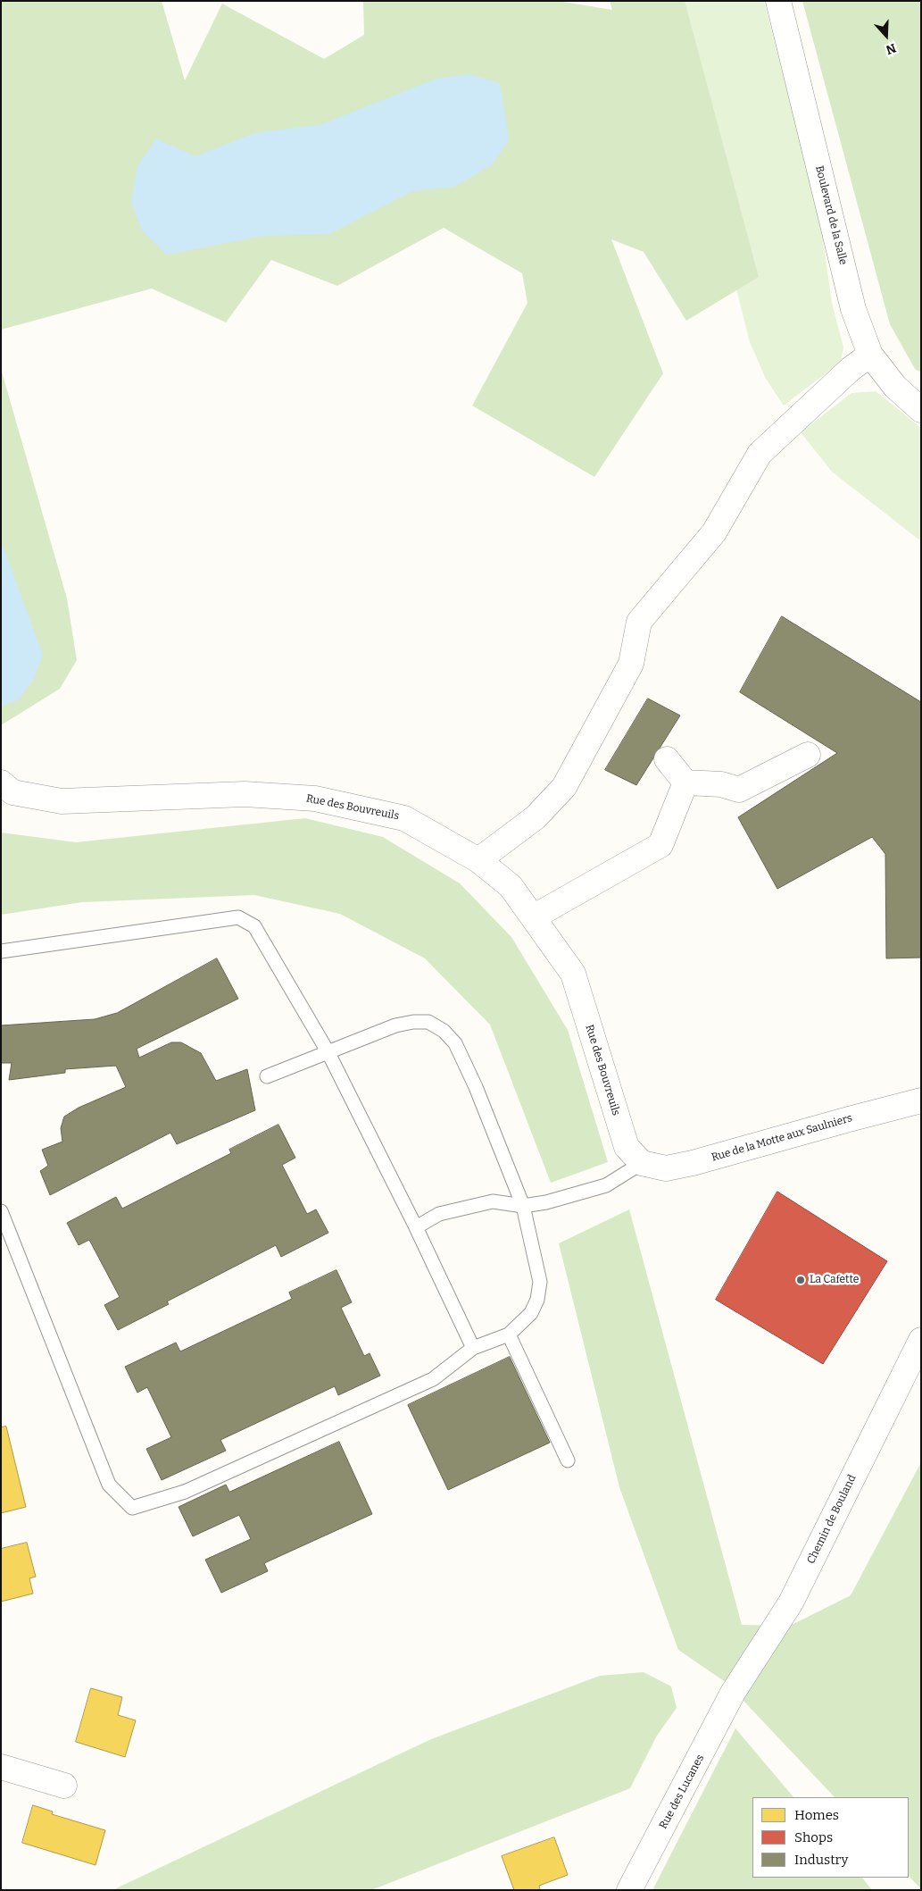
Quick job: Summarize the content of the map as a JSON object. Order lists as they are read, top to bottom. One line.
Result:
{"streets":{"street":["Boulevard de la Salle","Rue des Bouvreuils","Rue de la Motte aux Saulniers","Chemin de Bouland","Rue des Lucanes"]},"crossings":[["Rue des Bouvreuils","Rue de la Motte aux Saulniers"],["Chemin de Bouland","Rue des Lucanes"]],"places":["La Cafette"],"legend":["Homes","Shops","Industry"],"north":"bottom"}
